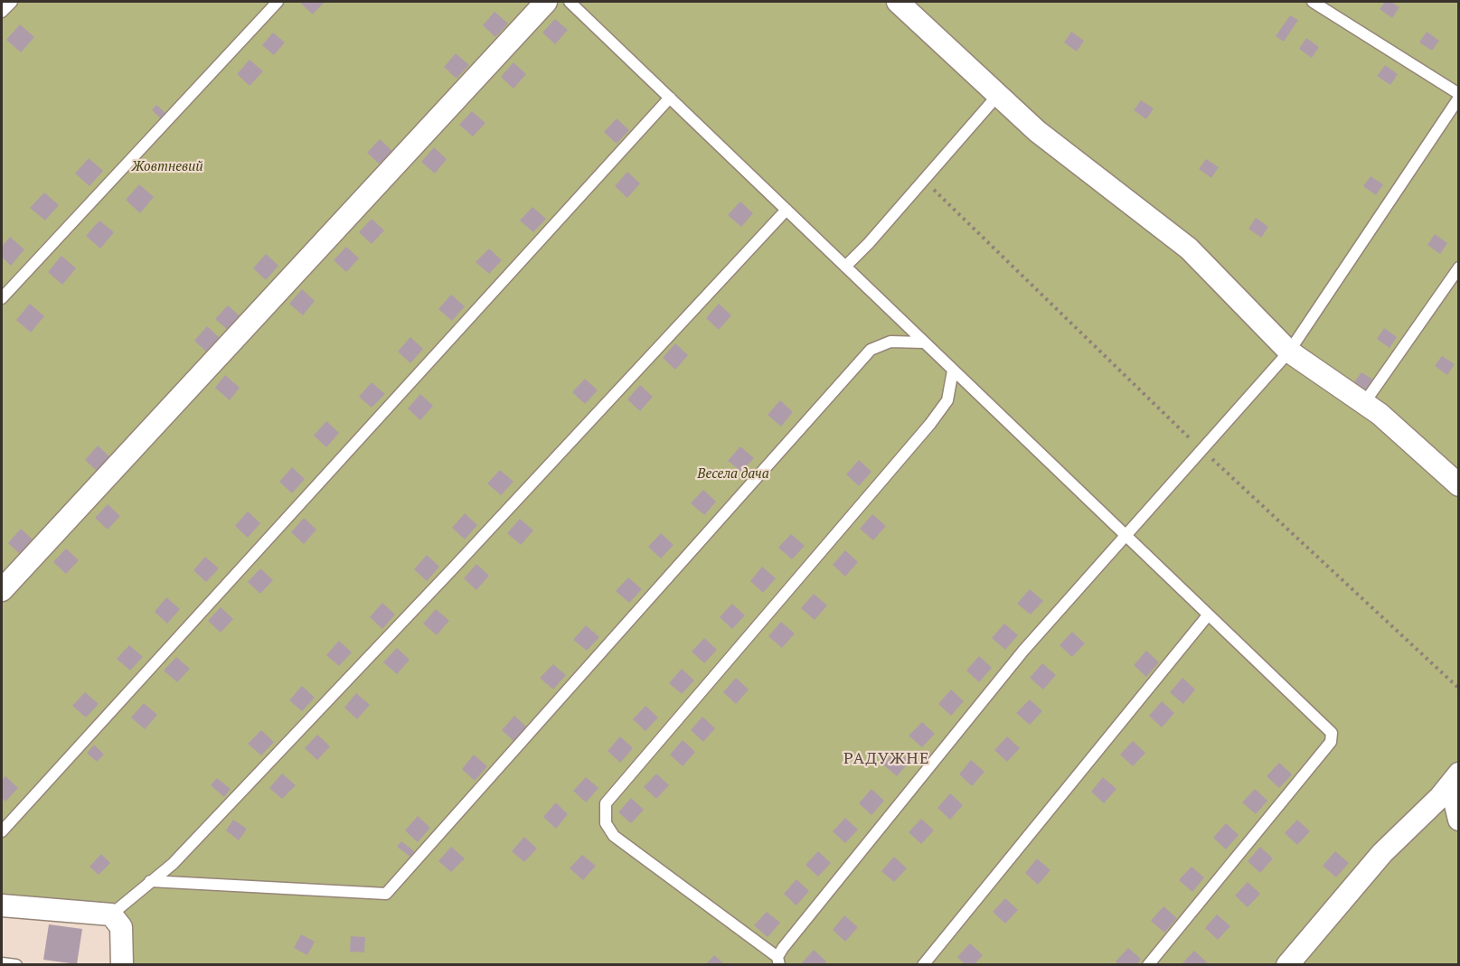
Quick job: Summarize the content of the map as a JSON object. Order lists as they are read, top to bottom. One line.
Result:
{"districts":["РАДУЖНЕ"],"parks":["Жовтневий","Весела дача"]}
